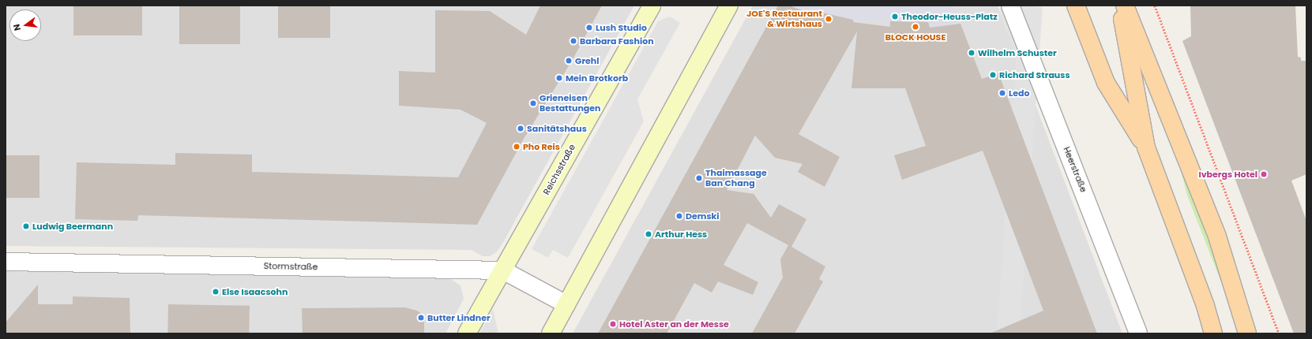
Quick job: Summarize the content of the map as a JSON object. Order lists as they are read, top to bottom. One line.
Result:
{"streets":{"main road":["Reichsstraße"],"street":["Heerstraße","Stormstraße"]},"crossings":[["Reichsstraße","Stormstraße"]],"places":["Theodor-Heuss-Platz","JOE'S Restaurant & Wirtshaus","BLOCK HOUSE","Lush Studio","Barbara Fashion","Wilhelm Schuster","Grehl","Richard Strauss","Mein Brotkorb","Ledo","Grieneisen Bestattungen","Sanitätshaus","Pho Reis","Ivbergs Hotel","Thaimassage Ban Chang","Demski","Ludwig Beermann","Arthur Hess","Else Isaacsohn","Butter Lindner","Hotel Aster an der Messe"],"north":"left"}
